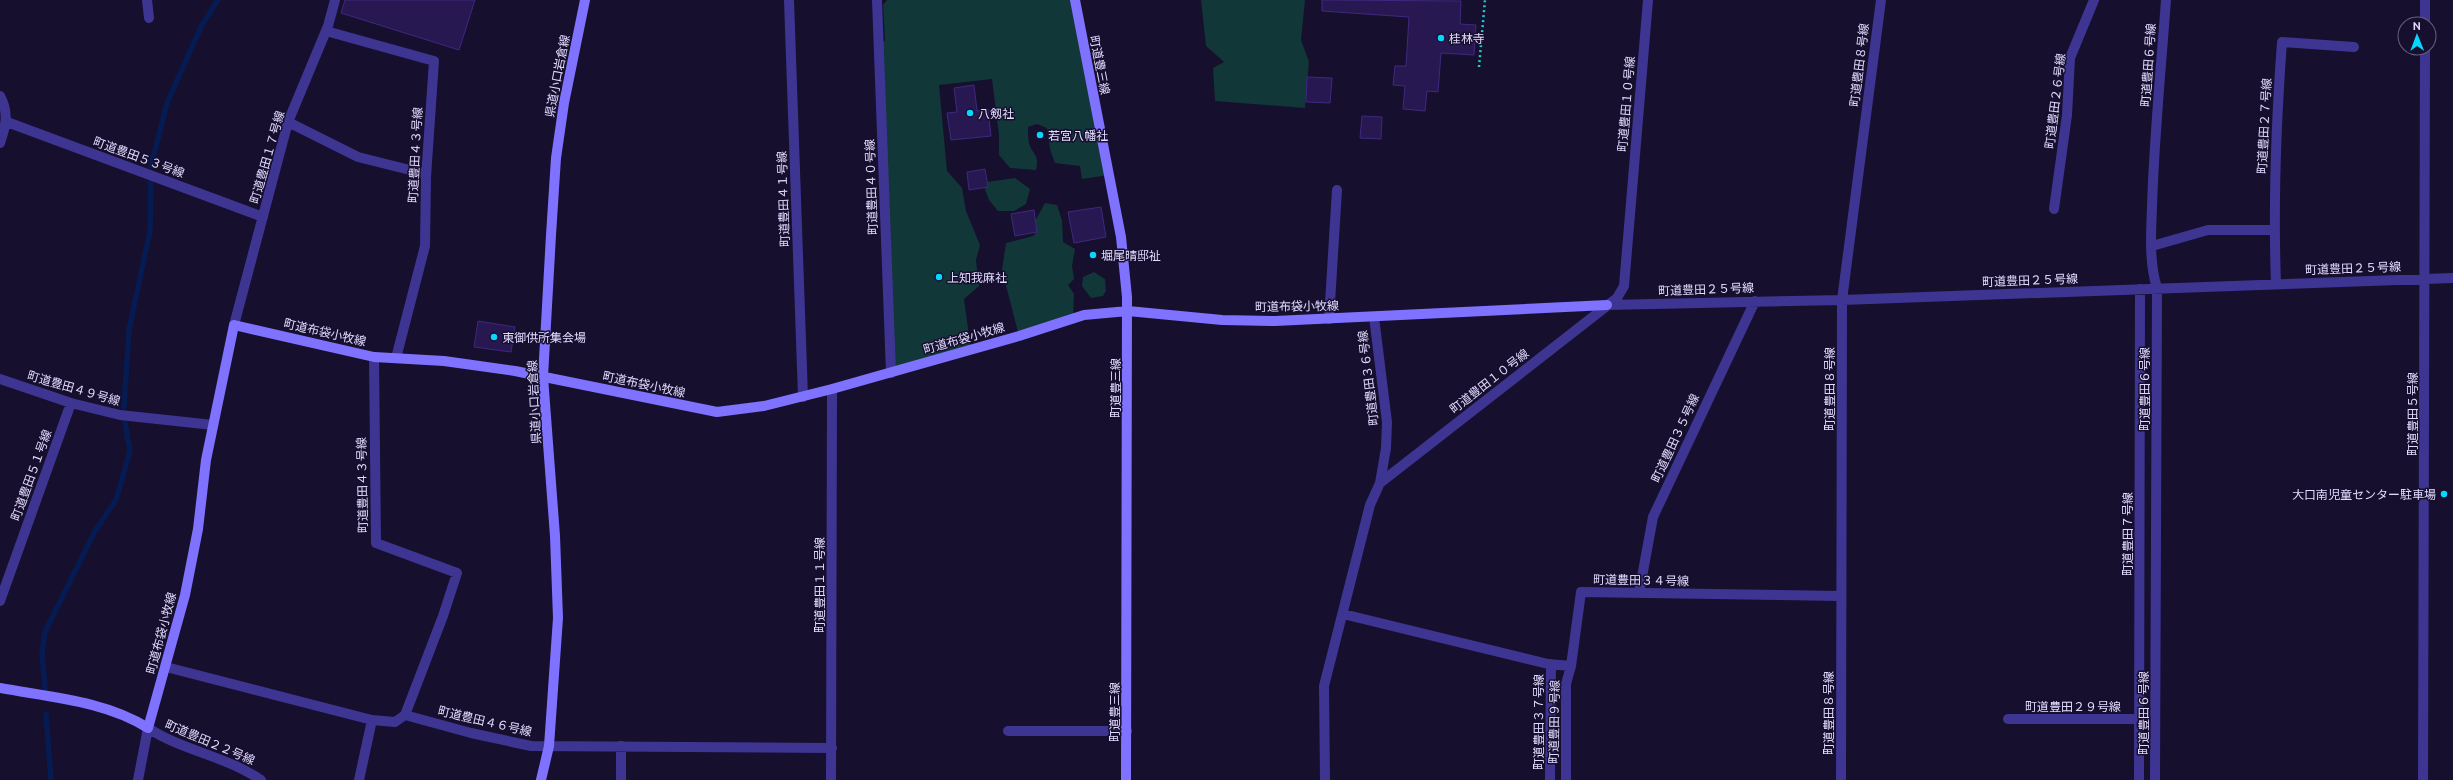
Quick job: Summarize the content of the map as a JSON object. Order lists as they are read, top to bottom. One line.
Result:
{"streets":{"street":["町道豊三線","町道豊田８号線","町道豊田６号線","県道小口岩倉線","町道豊田２６号線","町道豊田１０号線","町道豊田２７号線","町道豊田４３号線","町道豊田５３号線","町道豊田１７号線","町道豊田４０号線","町道豊田４１号線","町道豊田２５号線","町道布袋小牧線","町道豊田３６号線","町道豊田４９号線","町道豊田５号線","町道豊田３５号線","町道豊田５１号線","町道豊田７号線","町道豊田３４号線","町道豊田１１号線","町道豊田２９号線","町道豊田４６号線","町道豊田３７号線","町道豊田９号線","町道豊田２２号線"]},"crossings":[["町道豊三線","町道布袋小牧線"],["町道豊田８号線","町道豊田２５号線"],["町道豊田８号線","町道豊田３４号線"],["町道豊田６号線","町道豊田２５号線"],["県道小口岩倉線","町道布袋小牧線"],["県道小口岩倉線","町道豊田４６号線"],["町道豊田１０号線","町道豊田２５号線"],["町道豊田１０号線","町道布袋小牧線"],["町道豊田１０号線","町道豊田３６号線"],["町道豊田２７号線","町道豊田２５号線"],["町道豊田４３号線","町道豊田１７号線"],["町道豊田４３号線","町道布袋小牧線"],["町道豊田４３号線","町道豊田４６号線"],["町道豊田５３号線","町道豊田１７号線"],["町道豊田１７号線","町道布袋小牧線"],["町道豊田４０号線","町道布袋小牧線"],["町道豊田４１号線","町道布袋小牧線"],["町道豊田２５号線","町道布袋小牧線"],["町道豊田２５号線","町道豊田５号線"],["町道豊田２５号線","町道豊田３５号線"],["町道豊田２５号線","町道豊田７号線"],["町道布袋小牧線","町道豊田３６号線"],["町道布袋小牧線","町道豊田４９号線"],["町道布袋小牧線","町道豊田１１号線"],["町道布袋小牧線","町道豊田２２号線"],["町道豊田４９号線","町道豊田５１号線"],["町道豊田３５号線","町道豊田３４号線"],["町道豊田７号線","町道豊田２９号線"],["町道豊田３４号線","町道豊田９号線"],["町道豊田１１号線","町道豊田４６号線"]],"places":["桂林寺","八剱社","若宮八幡社","堀尾晴邸祉","上知我麻社","東御供所集会場","大口南児童センター駐車場"],"north":"top"}
